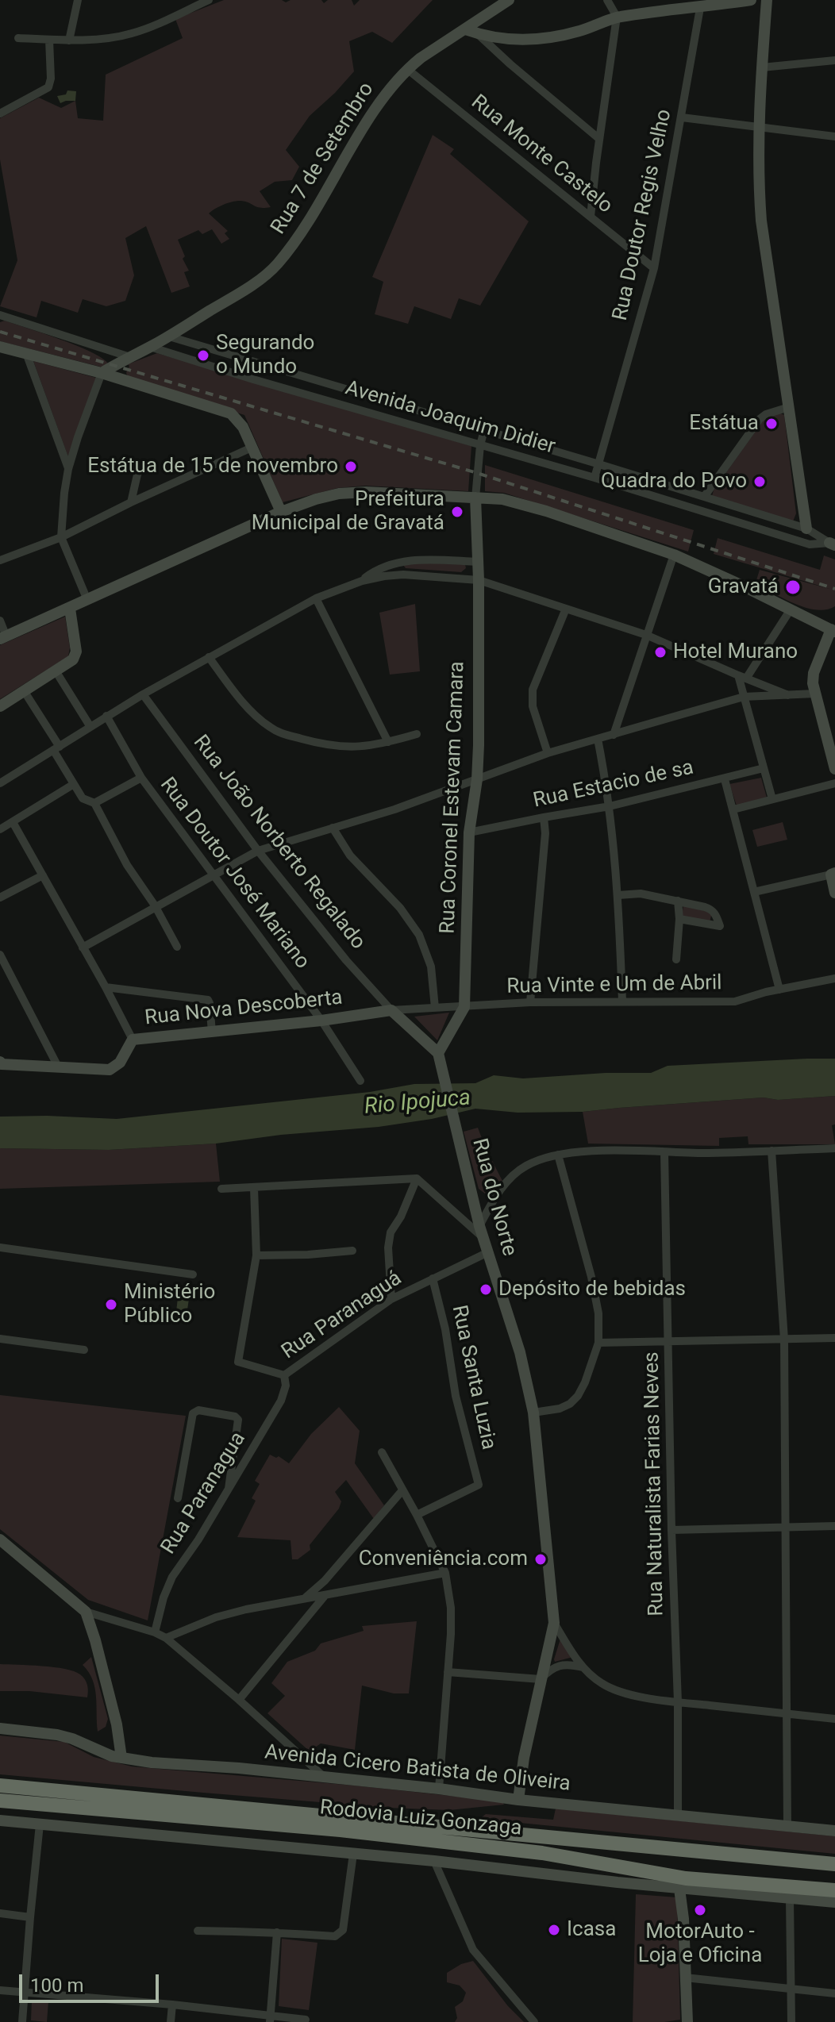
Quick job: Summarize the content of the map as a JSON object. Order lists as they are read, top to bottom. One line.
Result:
{"streets":{"highway":["Rodovia Luiz Gonzaga"],"main road":["Rua 7 de Setembro","Rua Coronel Estevam Camara","Rua Nova Descoberta","Rua do Norte","Avenida Cicero Batista de Oliveira"],"street":["Rua Monte Castelo","Rua Doutor Regis Velho","Avenida Joaquim Didier","Rua Estacio de sa","Rua João Norberto Regalado","Rua Doutor José Mariano","Rua Vinte e Um de Abril","Rua Paranaguá","Rua Santa Luzia","Rua Naturalista Farias Neves","Rua Paranagua"]},"crossings":[["Rua Monte Castelo","Rua 7 de Setembro"],["Rua Monte Castelo","Rua Doutor Regis Velho"],["Rua 7 de Setembro","Avenida Joaquim Didier"],["Rua Doutor Regis Velho","Avenida Joaquim Didier"],["Rua Estacio de sa","Rua Coronel Estevam Camara"],["Rua Coronel Estevam Camara","Rua Vinte e Um de Abril"],["Rua Coronel Estevam Camara","Rua do Norte"],["Rua João Norberto Regalado","Rua Vinte e Um de Abril"],["Rua João Norberto Regalado","Rua Nova Descoberta"],["Rua Doutor José Mariano","Rua Nova Descoberta"],["Rua Vinte e Um de Abril","Rua Nova Descoberta"],["Rua do Norte","Rua Paranaguá"],["Rua do Norte","Avenida Cicero Batista de Oliveira"],["Rua Paranaguá","Rua Santa Luzia"],["Rua Paranaguá","Rua Paranagua"],["Rua Naturalista Farias Neves","Avenida Cicero Batista de Oliveira"]],"water":["Rio Ipojuca"],"places":["Segurando o Mundo","Estátua","Estátua de 15 de novembro","Quadra do Povo","Prefeitura Municipal de Gravatá","Gravatá","Hotel Murano","Depósito de bebidas","Ministério Público","Conveniência.com","MotorAuto - Loja e Oficina","Icasa"],"scale_bar":"100 m"}
